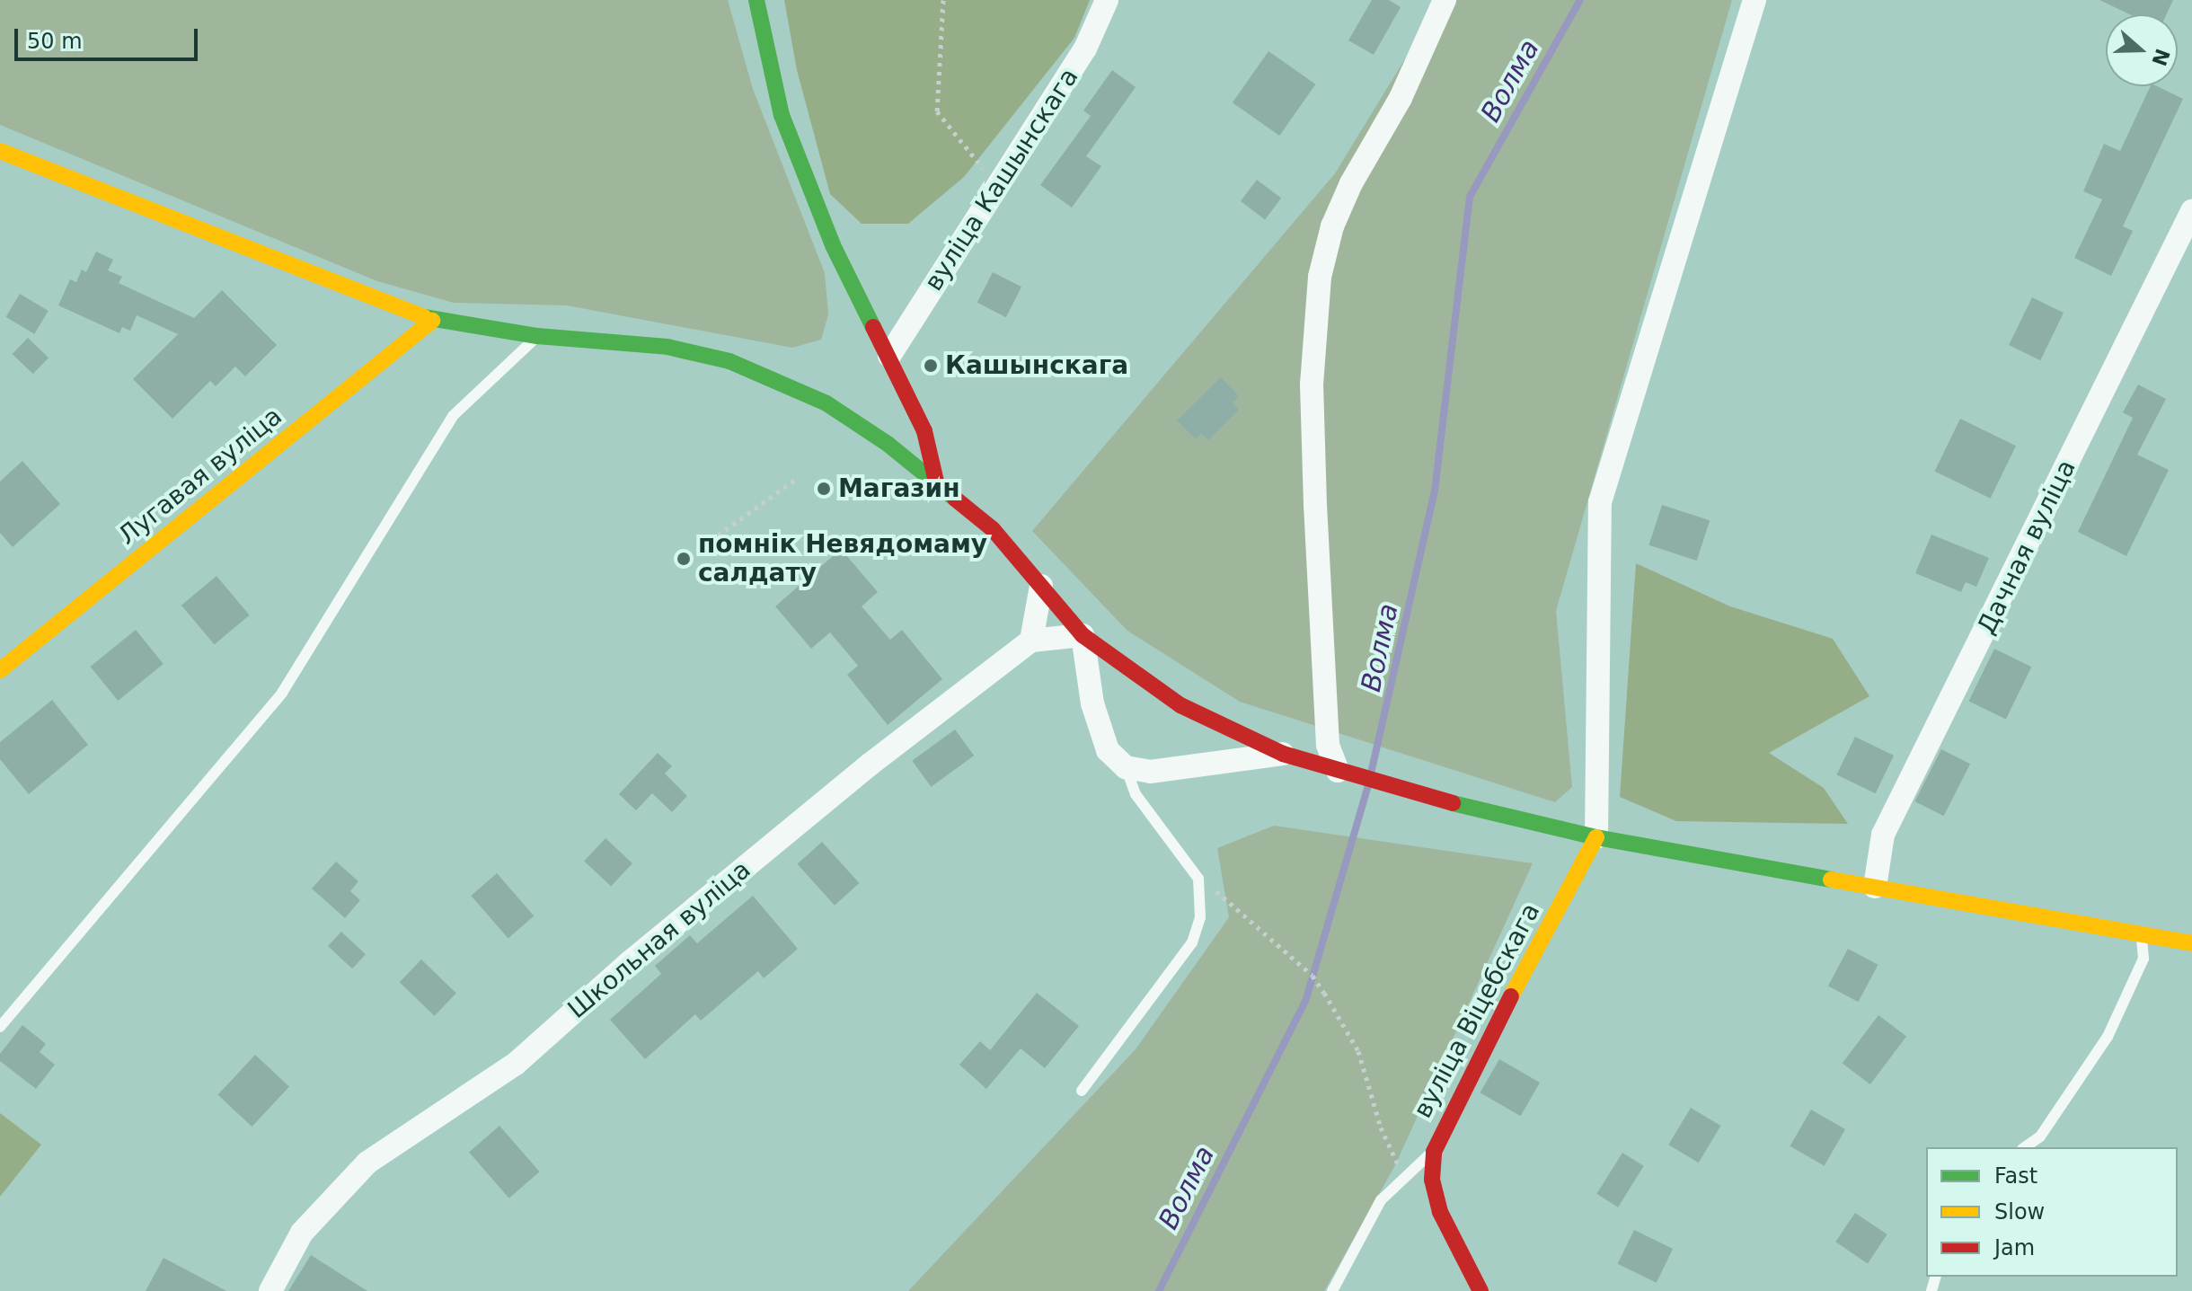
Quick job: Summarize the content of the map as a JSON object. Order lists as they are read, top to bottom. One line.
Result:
{"streets":{"main road":["Лугавая вуліца","вуліца Віцебскага"],"street":["вуліца Кашынскага","Дачная вуліца","Школьная вуліца"]},"water":["Волма"],"places":["Кашынскага","Магазин","помнік Невядомаму салдату"],"legend":["Fast","Slow","Jam"],"scale_bar":"50 m","north":"right"}
